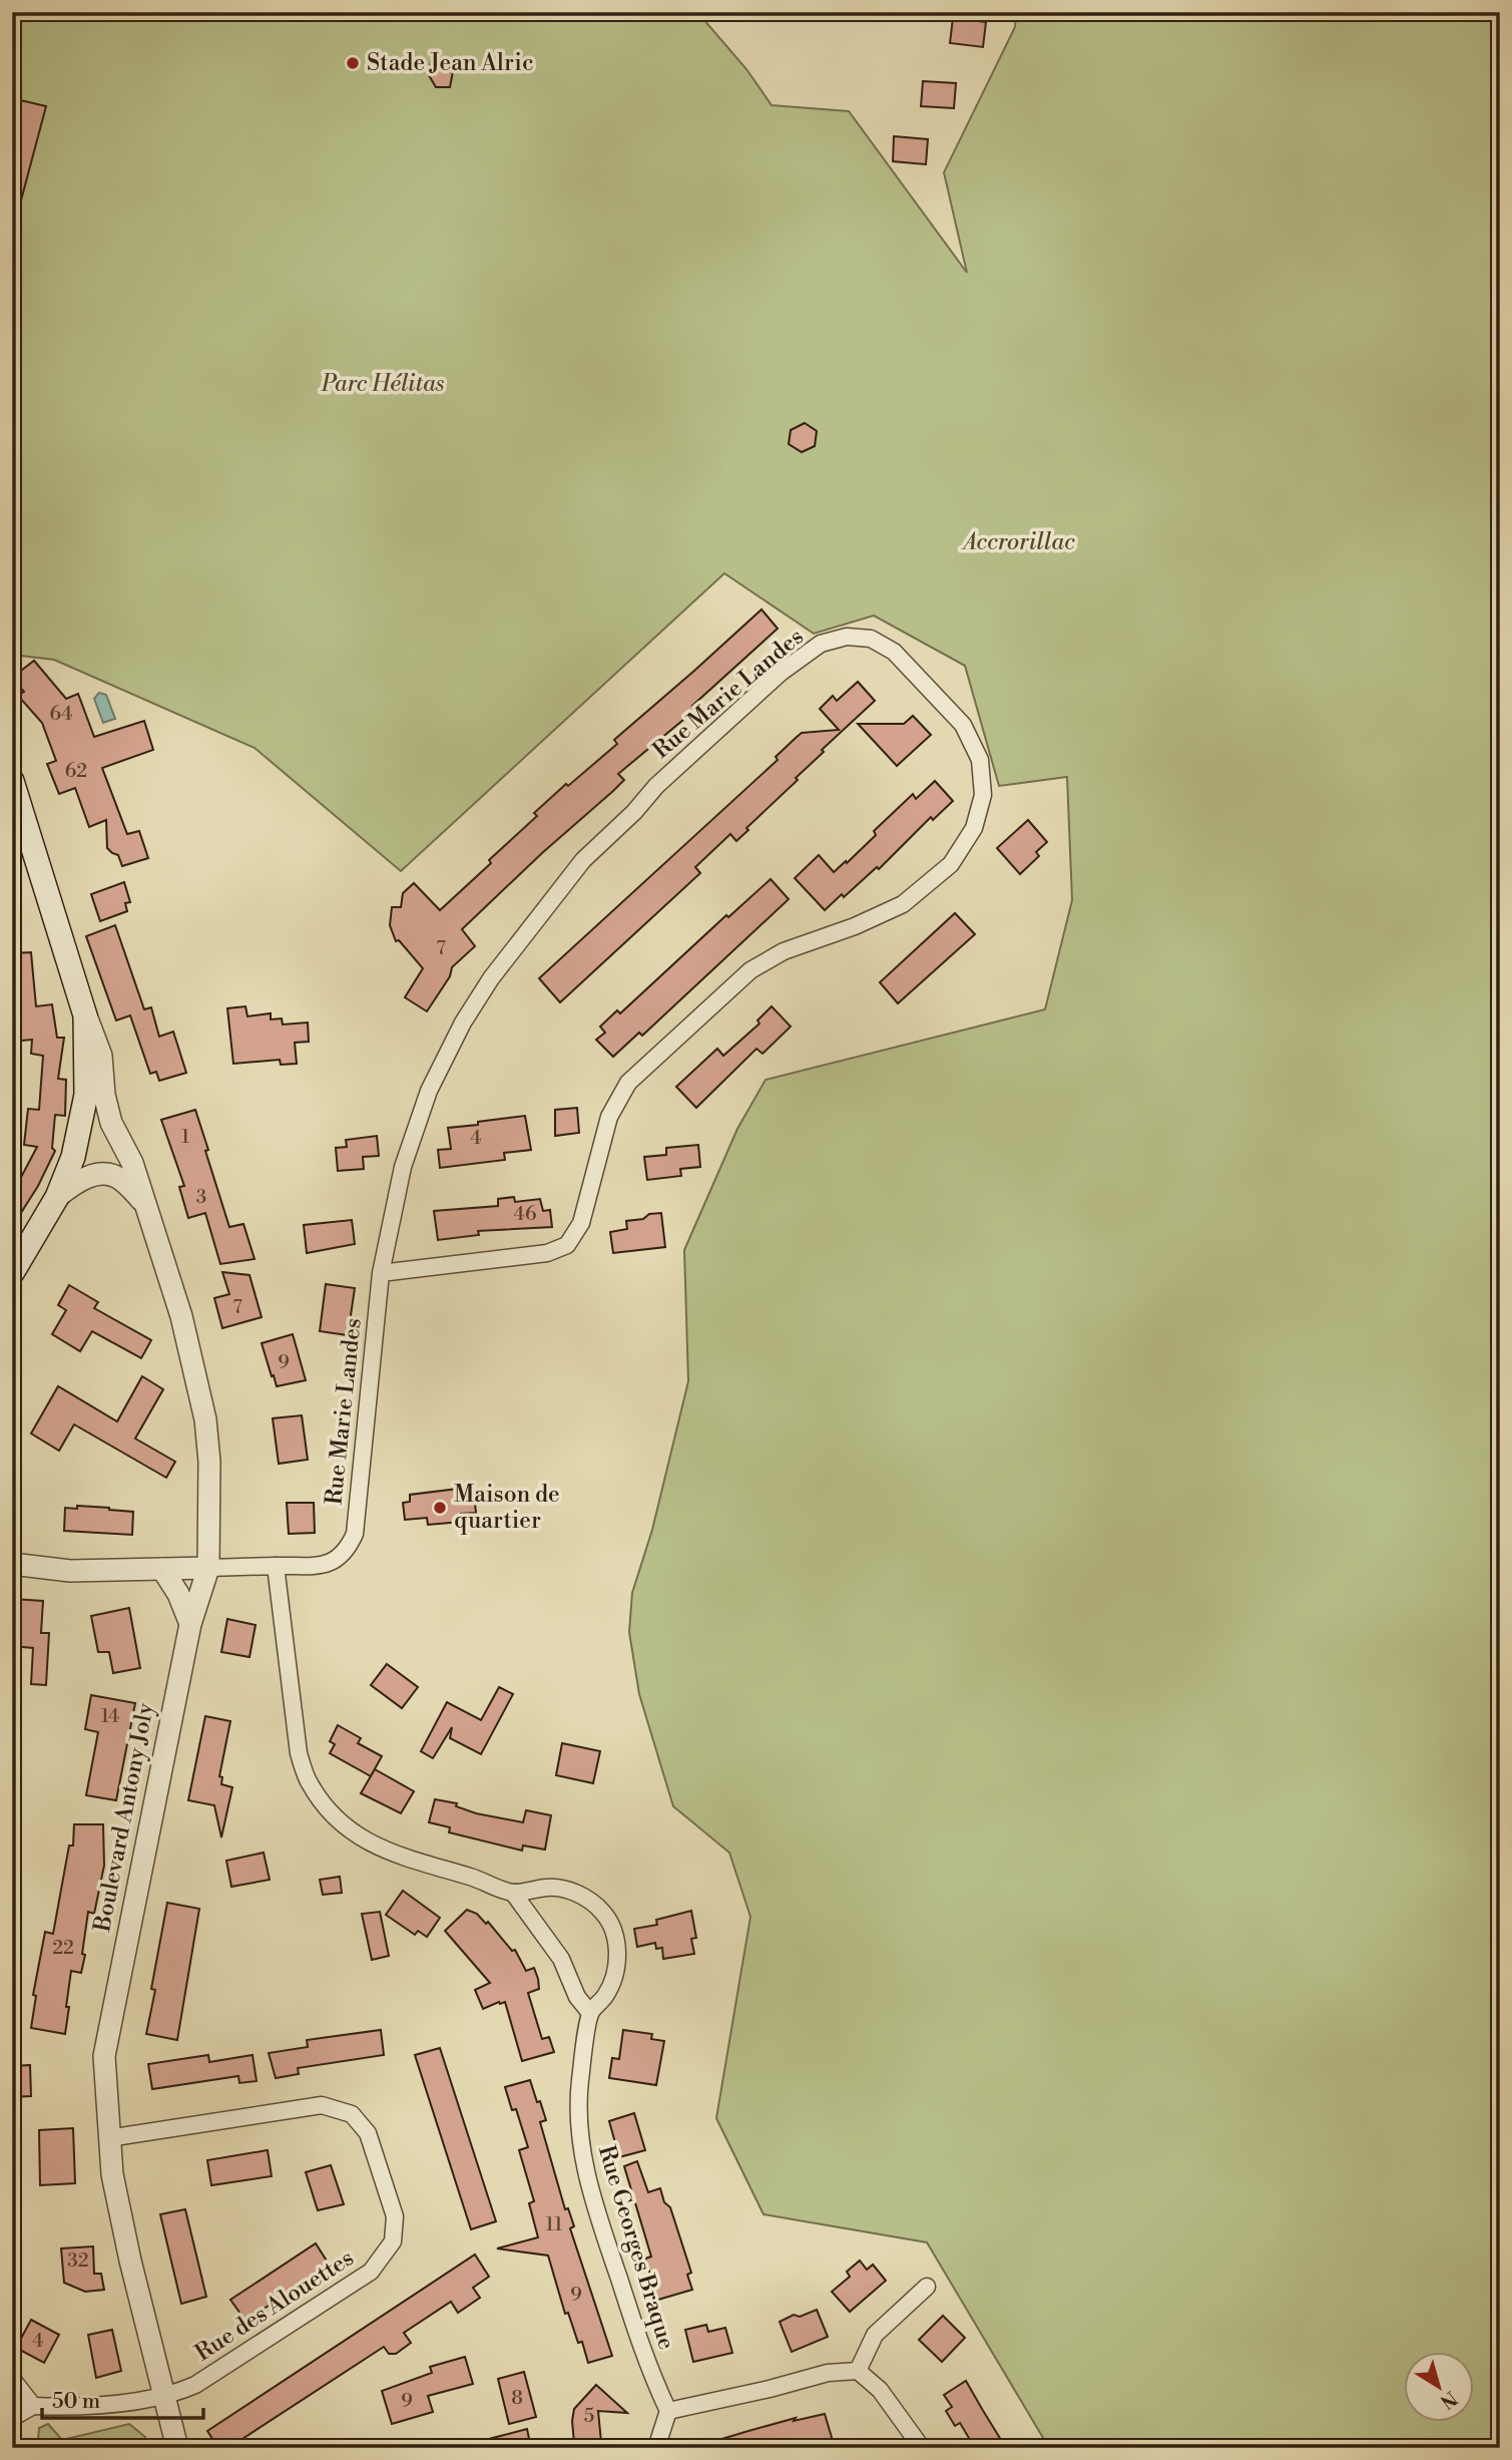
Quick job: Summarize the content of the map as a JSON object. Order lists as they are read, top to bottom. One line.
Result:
{"streets":{"street":["Rue Marie Landes","Boulevard Antony Joly","Rue Georges Braque","Rue des Alouettes"]},"crossings":[["Boulevard Antony Joly","Rue des Alouettes"]],"parks":["Parc Hélitas","Accrorillac"],"places":["Stade Jean Alric","Maison de quartier"],"house_numbers":["64","62","7","1","4","3","46","7","9","14","22","11","32","9","4","8","9","5"],"scale_bar":"50 m","north":"bottom right"}
